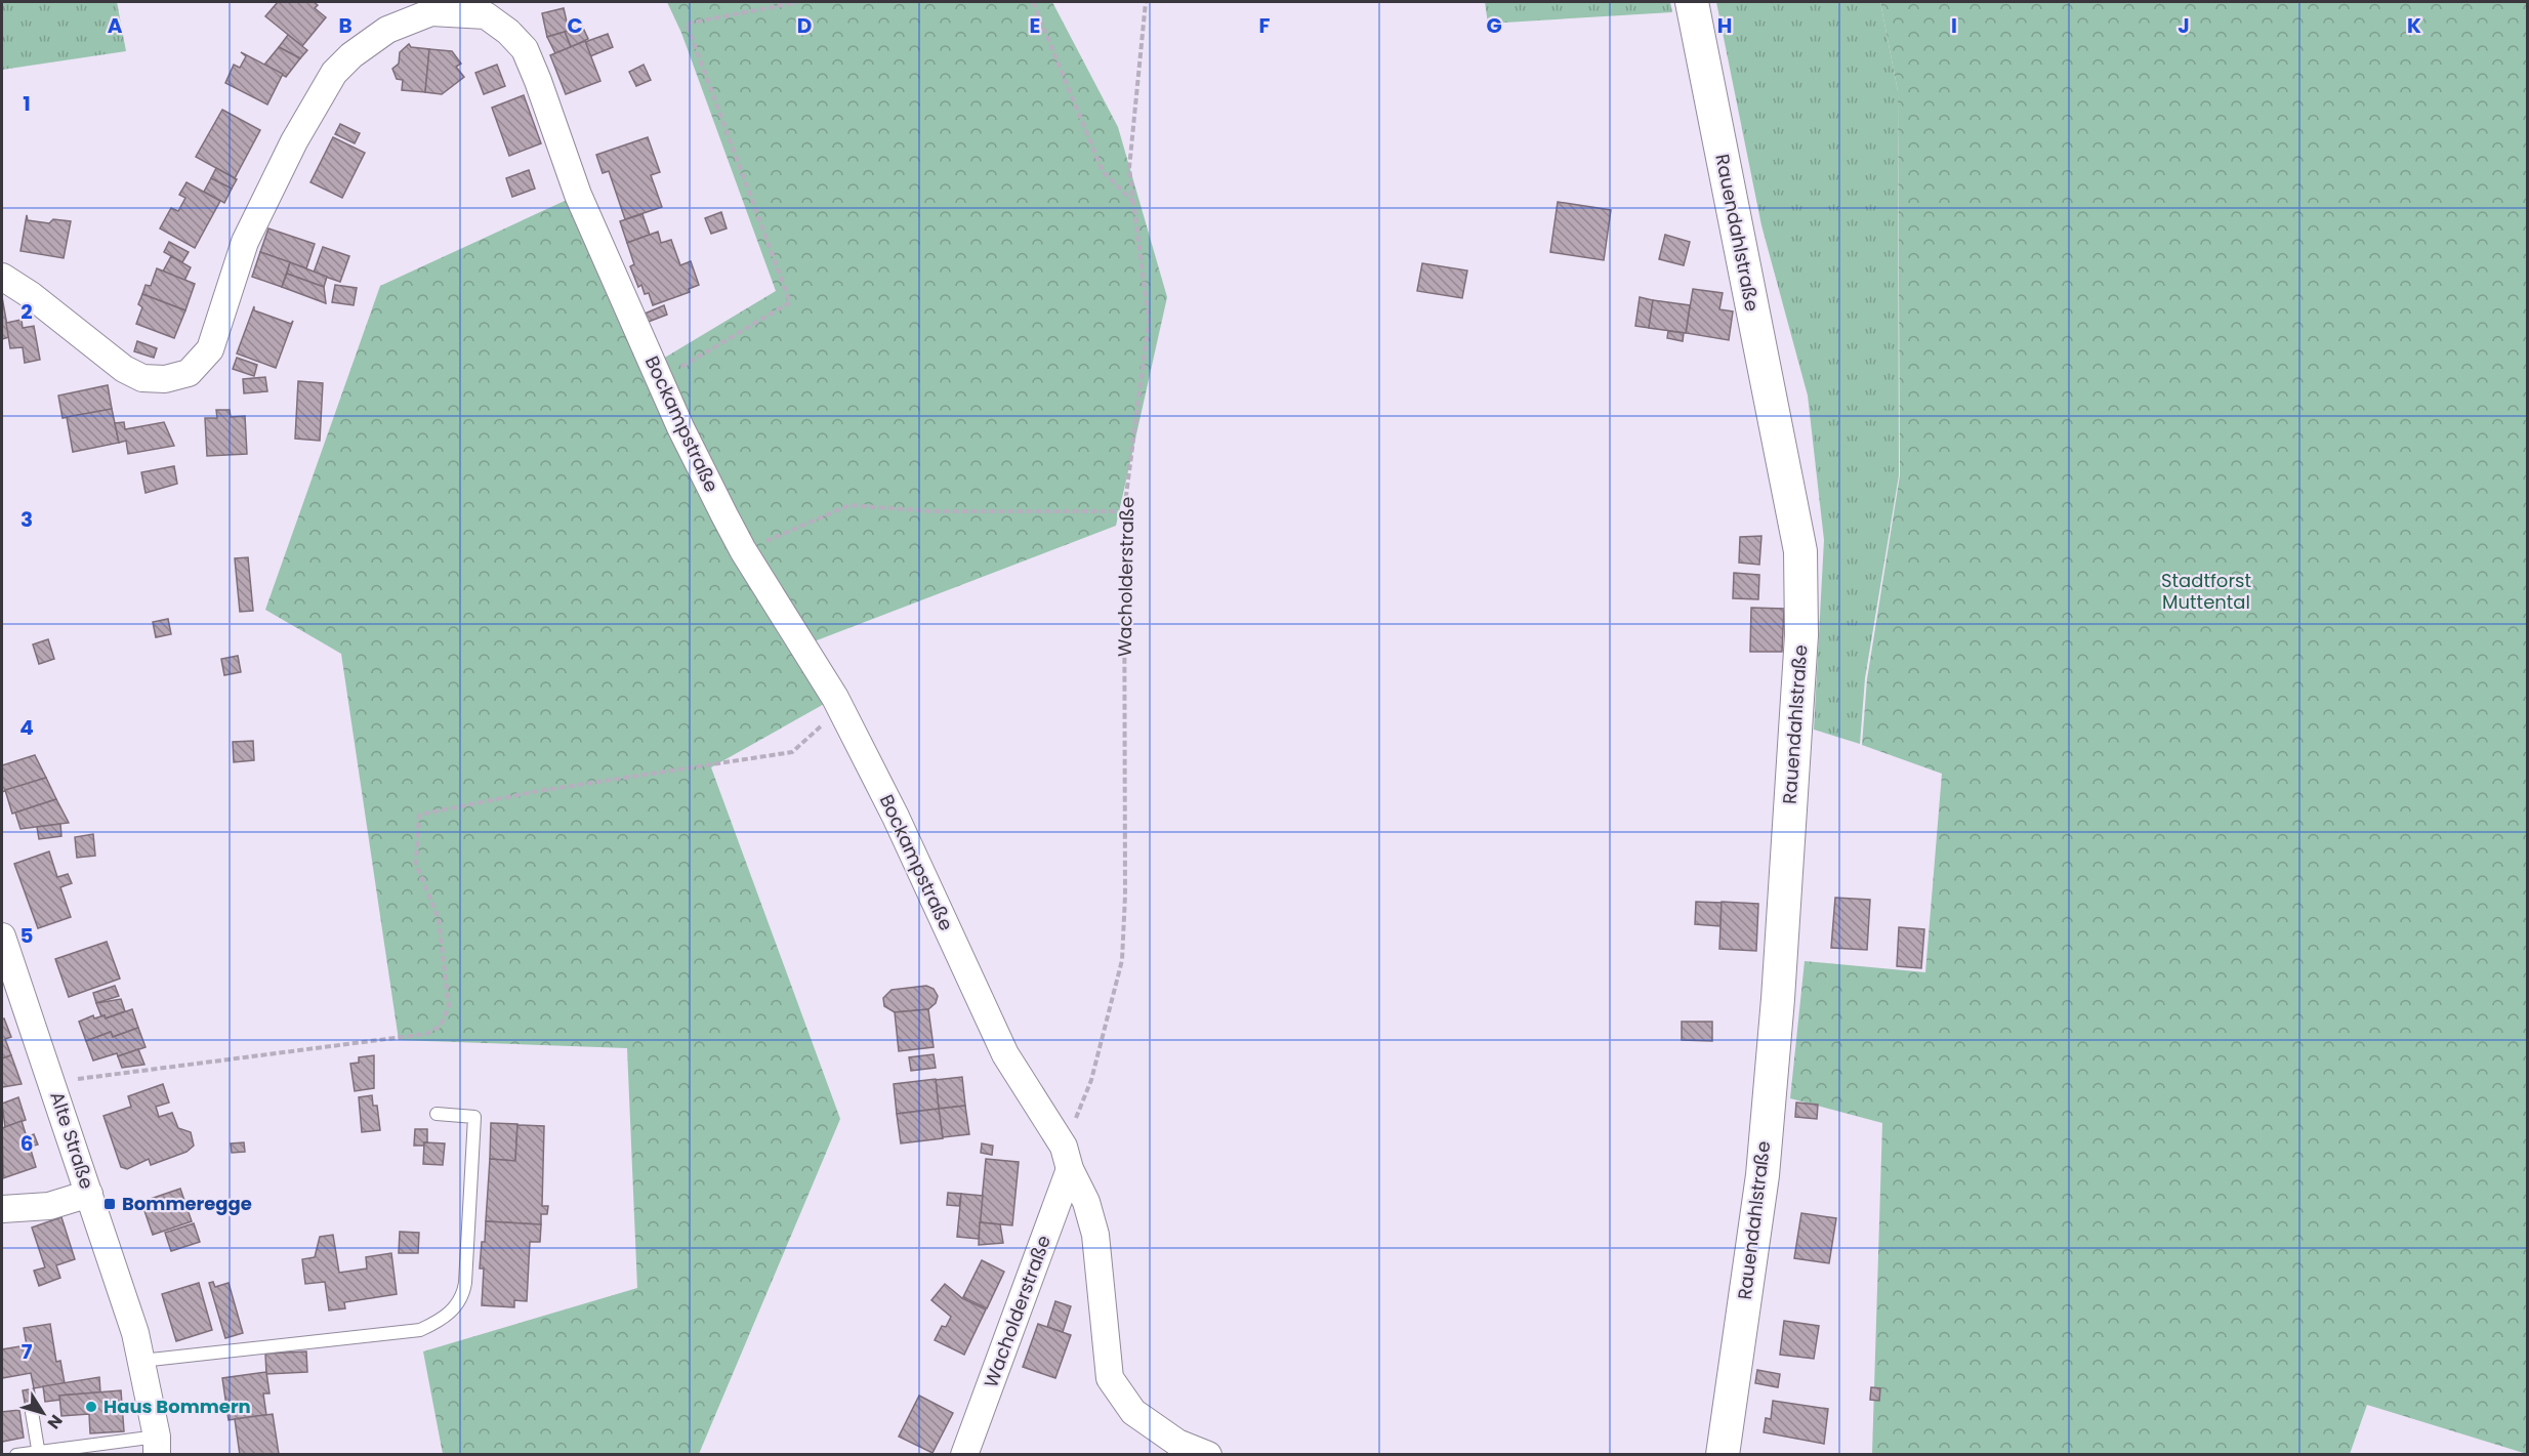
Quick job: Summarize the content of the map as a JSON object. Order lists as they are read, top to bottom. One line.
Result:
{"streets":{"street":["Rauendahlstraße","Bockampstraße","Wacholderstraße","Alte Straße"]},"crossings":[["Bockampstraße","Wacholderstraße"]],"parks":["Stadtforst Muttental"],"places":{"transit":["Bommeregge"],"other":["Haus Bommern"]},"north":"bottom right","grid":{"columns":["A","B","C","D","E","F","G","H","I","J","K"],"rows":["1","2","3","4","5","6","7"]}}
